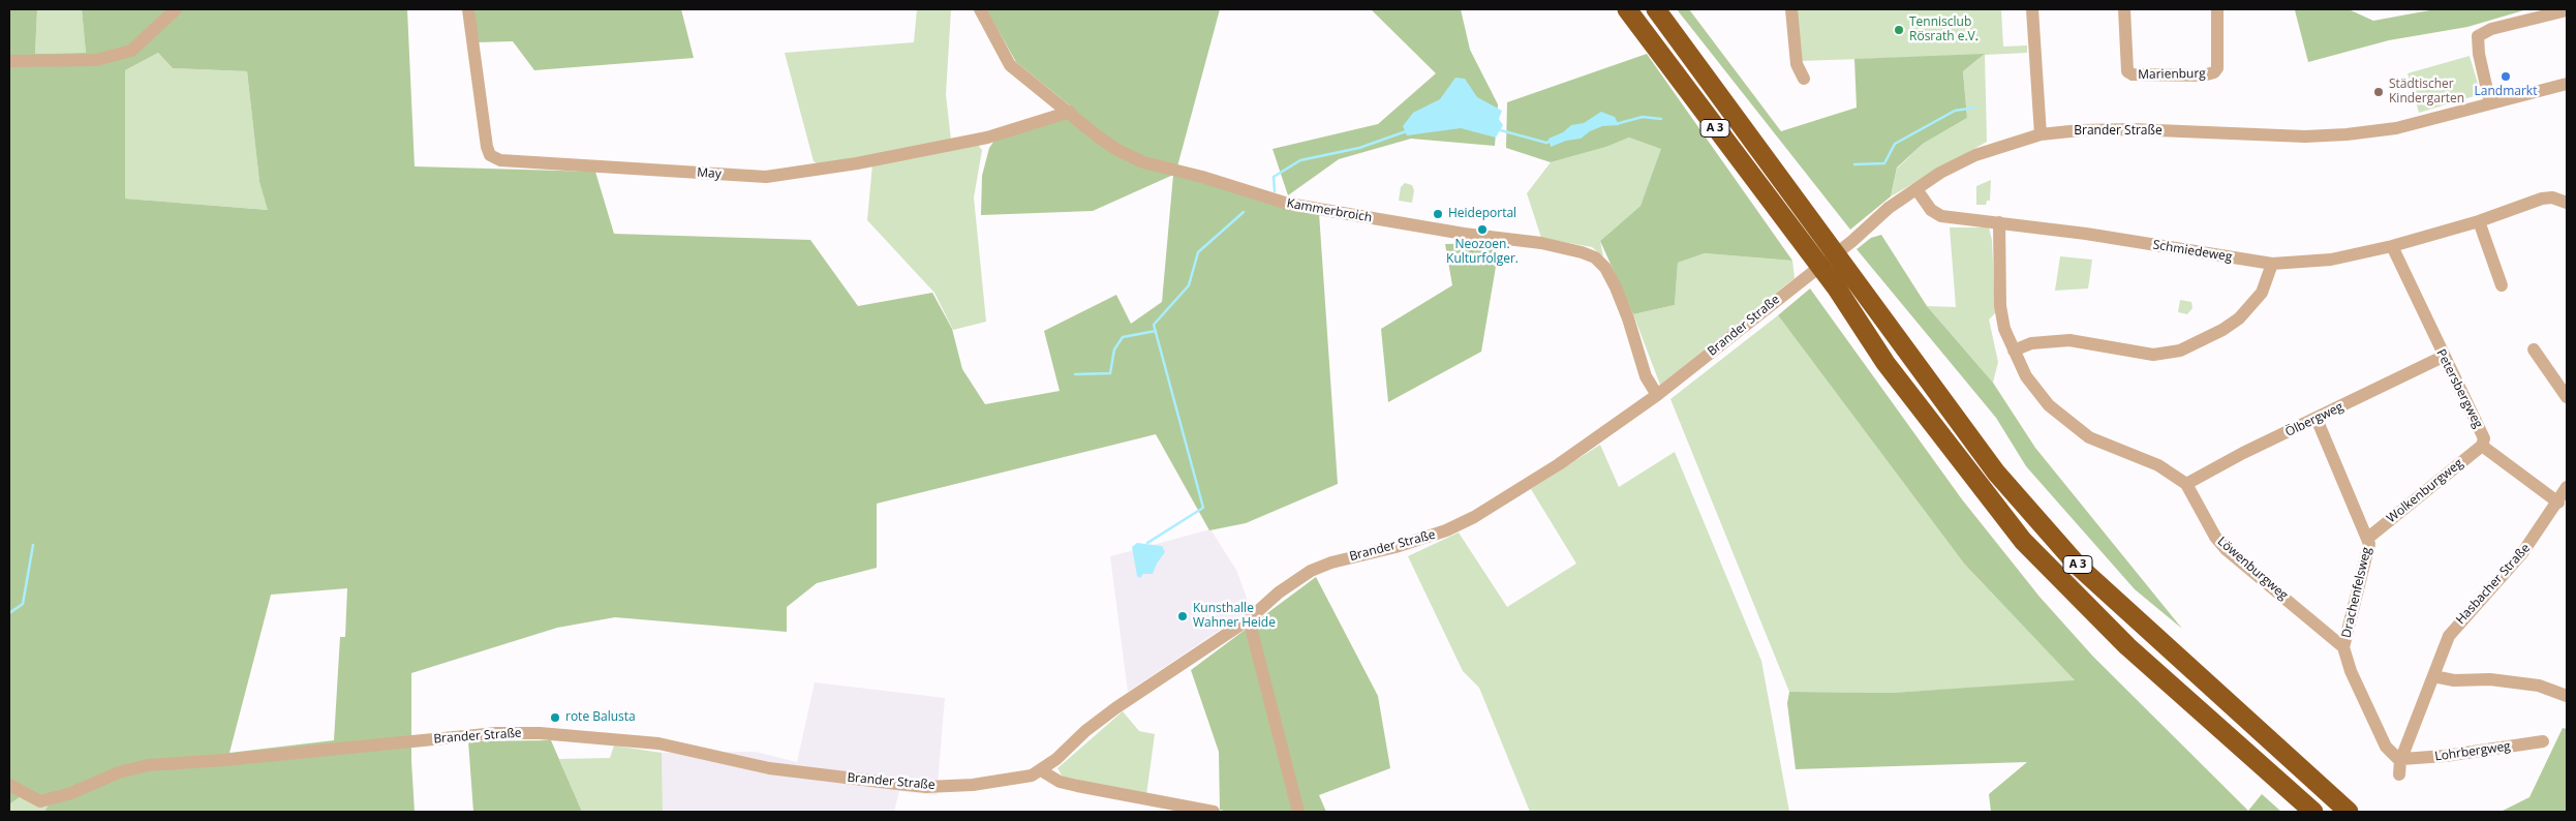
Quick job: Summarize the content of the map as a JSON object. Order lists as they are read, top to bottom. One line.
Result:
{"streets":{"highway":["A 3"],"street":["Marienburg","Brander Straße","May","Kammerbroich","Schmiedeweg","Petersbergweg","Ölbergweg","Wolkenburgweg","Löwenburgweg","Hasbacher Straße","Drachenfelsweg","Lohrbergweg"]},"crossings":[["Brander Straße","Kammerbroich"],["Brander Straße","Schmiedeweg"],["May","Kammerbroich"],["Schmiedeweg","Petersbergweg"],["Schmiedeweg","Löwenburgweg"],["Petersbergweg","Ölbergweg"],["Petersbergweg","Wolkenburgweg"],["Petersbergweg","Hasbacher Straße"],["Ölbergweg","Löwenburgweg"],["Wolkenburgweg","Drachenfelsweg"],["Löwenburgweg","Drachenfelsweg"],["Hasbacher Straße","Lohrbergweg"]],"places":["Tennisclub Rösrath e.V.","Landmarkt","Städtischer Kindergarten","Heideportal","Neozoen. Kulturfolger.","Kunsthalle Wahner Heide","rote Balusta"]}
